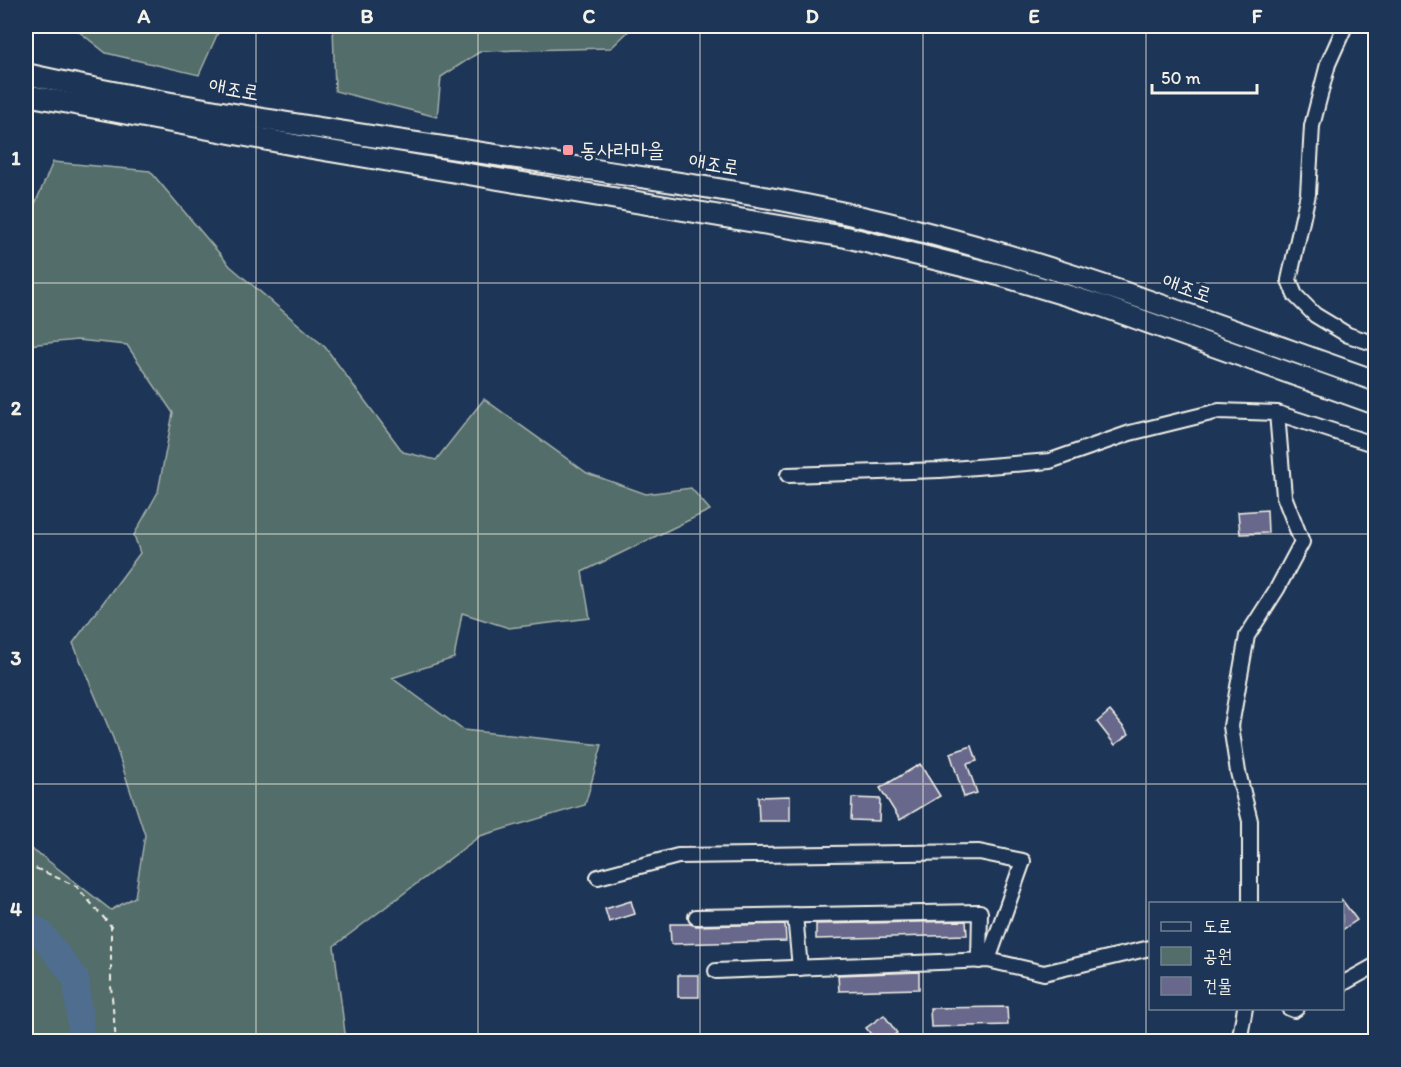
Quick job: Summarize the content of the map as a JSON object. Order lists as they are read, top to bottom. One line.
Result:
{"streets":{"street":["애조로"]},"places":{"transit":["동사라마을"]},"legend":["도로","공원","건물"],"scale_bar":"50 m","grid":{"columns":["A","B","C","D","E","F"],"rows":["1","2","3","4"]}}
